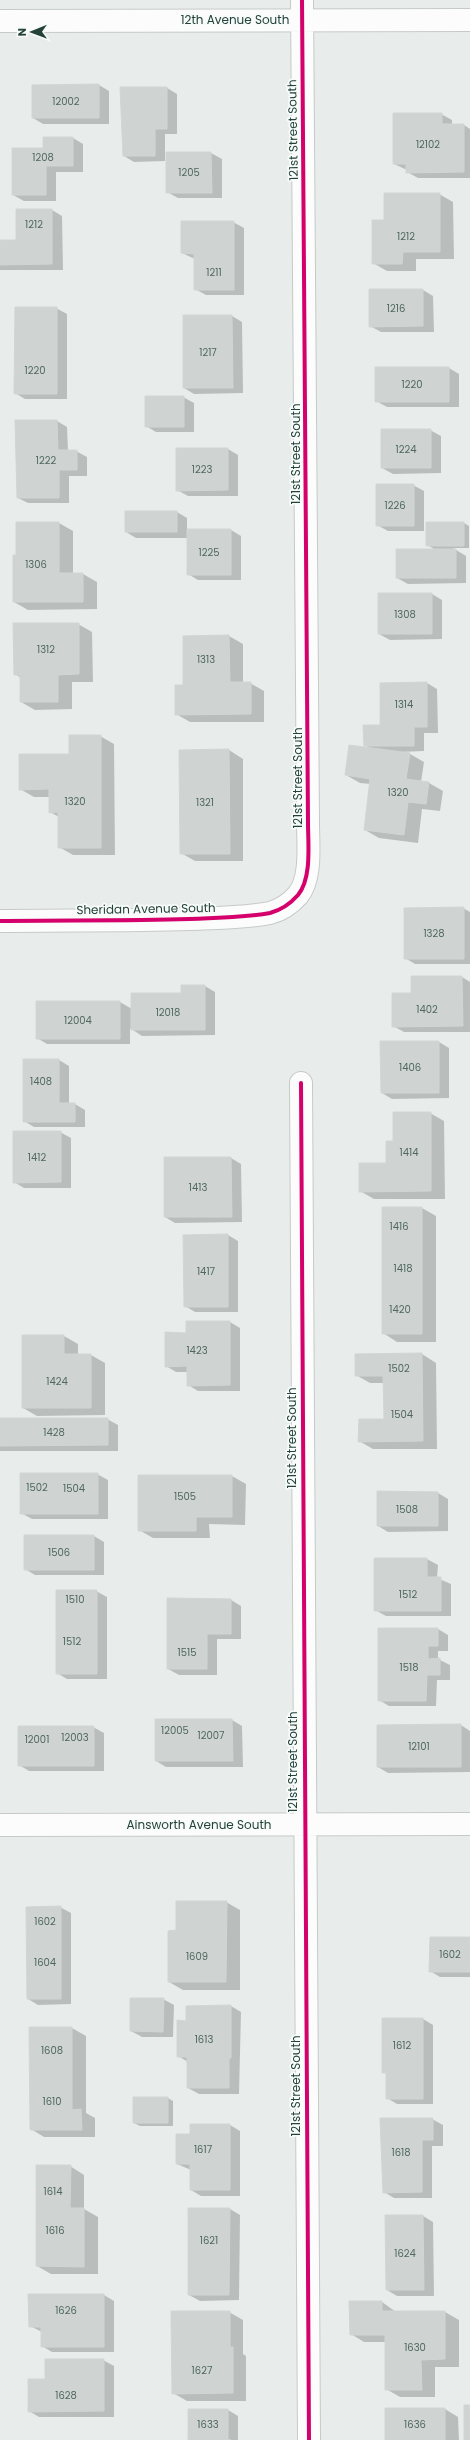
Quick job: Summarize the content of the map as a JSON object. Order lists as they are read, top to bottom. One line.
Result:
{"streets":{"street":["12th Avenue South","121st Street South","Sheridan Avenue South","Ainsworth Avenue South"]},"crossings":[["12th Avenue South","121st Street South"],["121st Street South","Sheridan Avenue South"],["121st Street South","Ainsworth Avenue South"]],"house_numbers":["12002","12102","1208","1205","1212","1212","1211","1216","1217","1220","1220","1224","1222","1223","1226","1225","1306","1308","1312","1313","1314","1320","1320","1321","1328","1402","12018","12004","1406","1408","1414","1412","1413","1416","1418","1417","1420","1423","1502","1424","1504","1428","1502","1504","1505","1508","1506","1512","1510","1512","1515","1518","12005","12007","12003","12001","12101","1602","1602","1609","1604","1613","1612","1608","1610","1617","1618","1614","1616","1621","1624","1626","1630","1627","1628","1633","1636"],"north":"left"}
